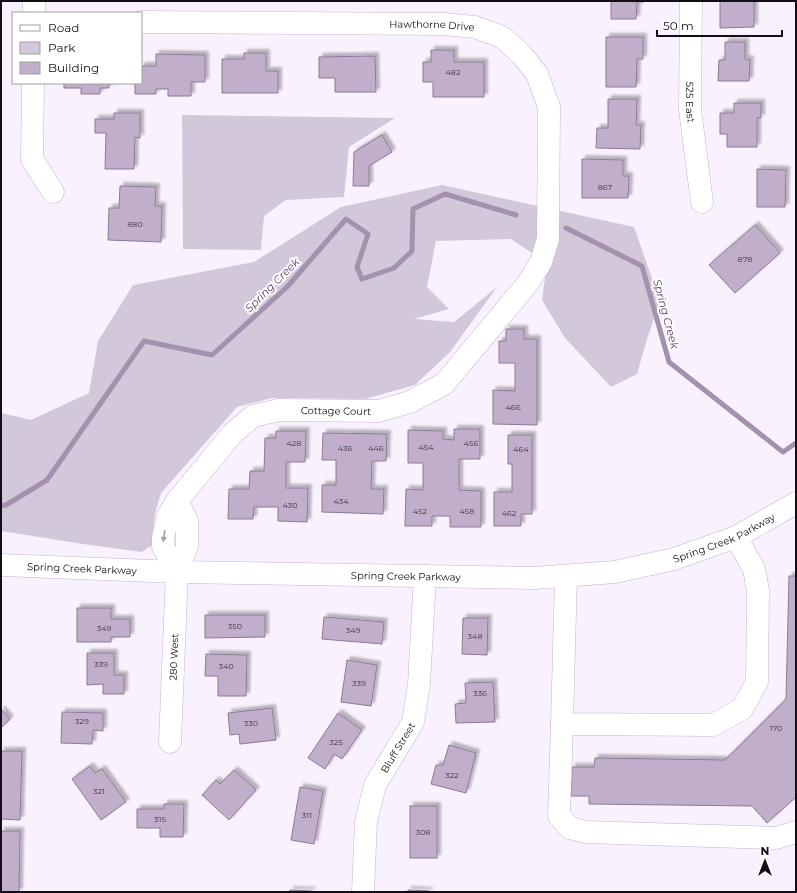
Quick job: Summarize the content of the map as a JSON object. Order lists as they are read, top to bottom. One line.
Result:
{"streets":{"street":["Hawthorne Drive","525 East","Cottage Court","Spring Creek Parkway","280 West","Bluff Street"]},"crossings":[["Hawthorne Drive","Cottage Court"],["Cottage Court","Spring Creek Parkway"],["Cottage Court","280 West"],["Spring Creek Parkway","280 West"],["Spring Creek Parkway","Bluff Street"]],"water":["Spring Creek"],"house_numbers":["482","867","880","878","466","428","456","454","436","446","464","434","430","452","458","462","350","349","349","348","339","340","339","336","329","330","170","325","322","321","311","315","308"],"legend":["Road","Park","Building"],"scale_bar":"50 m","north":"top"}
